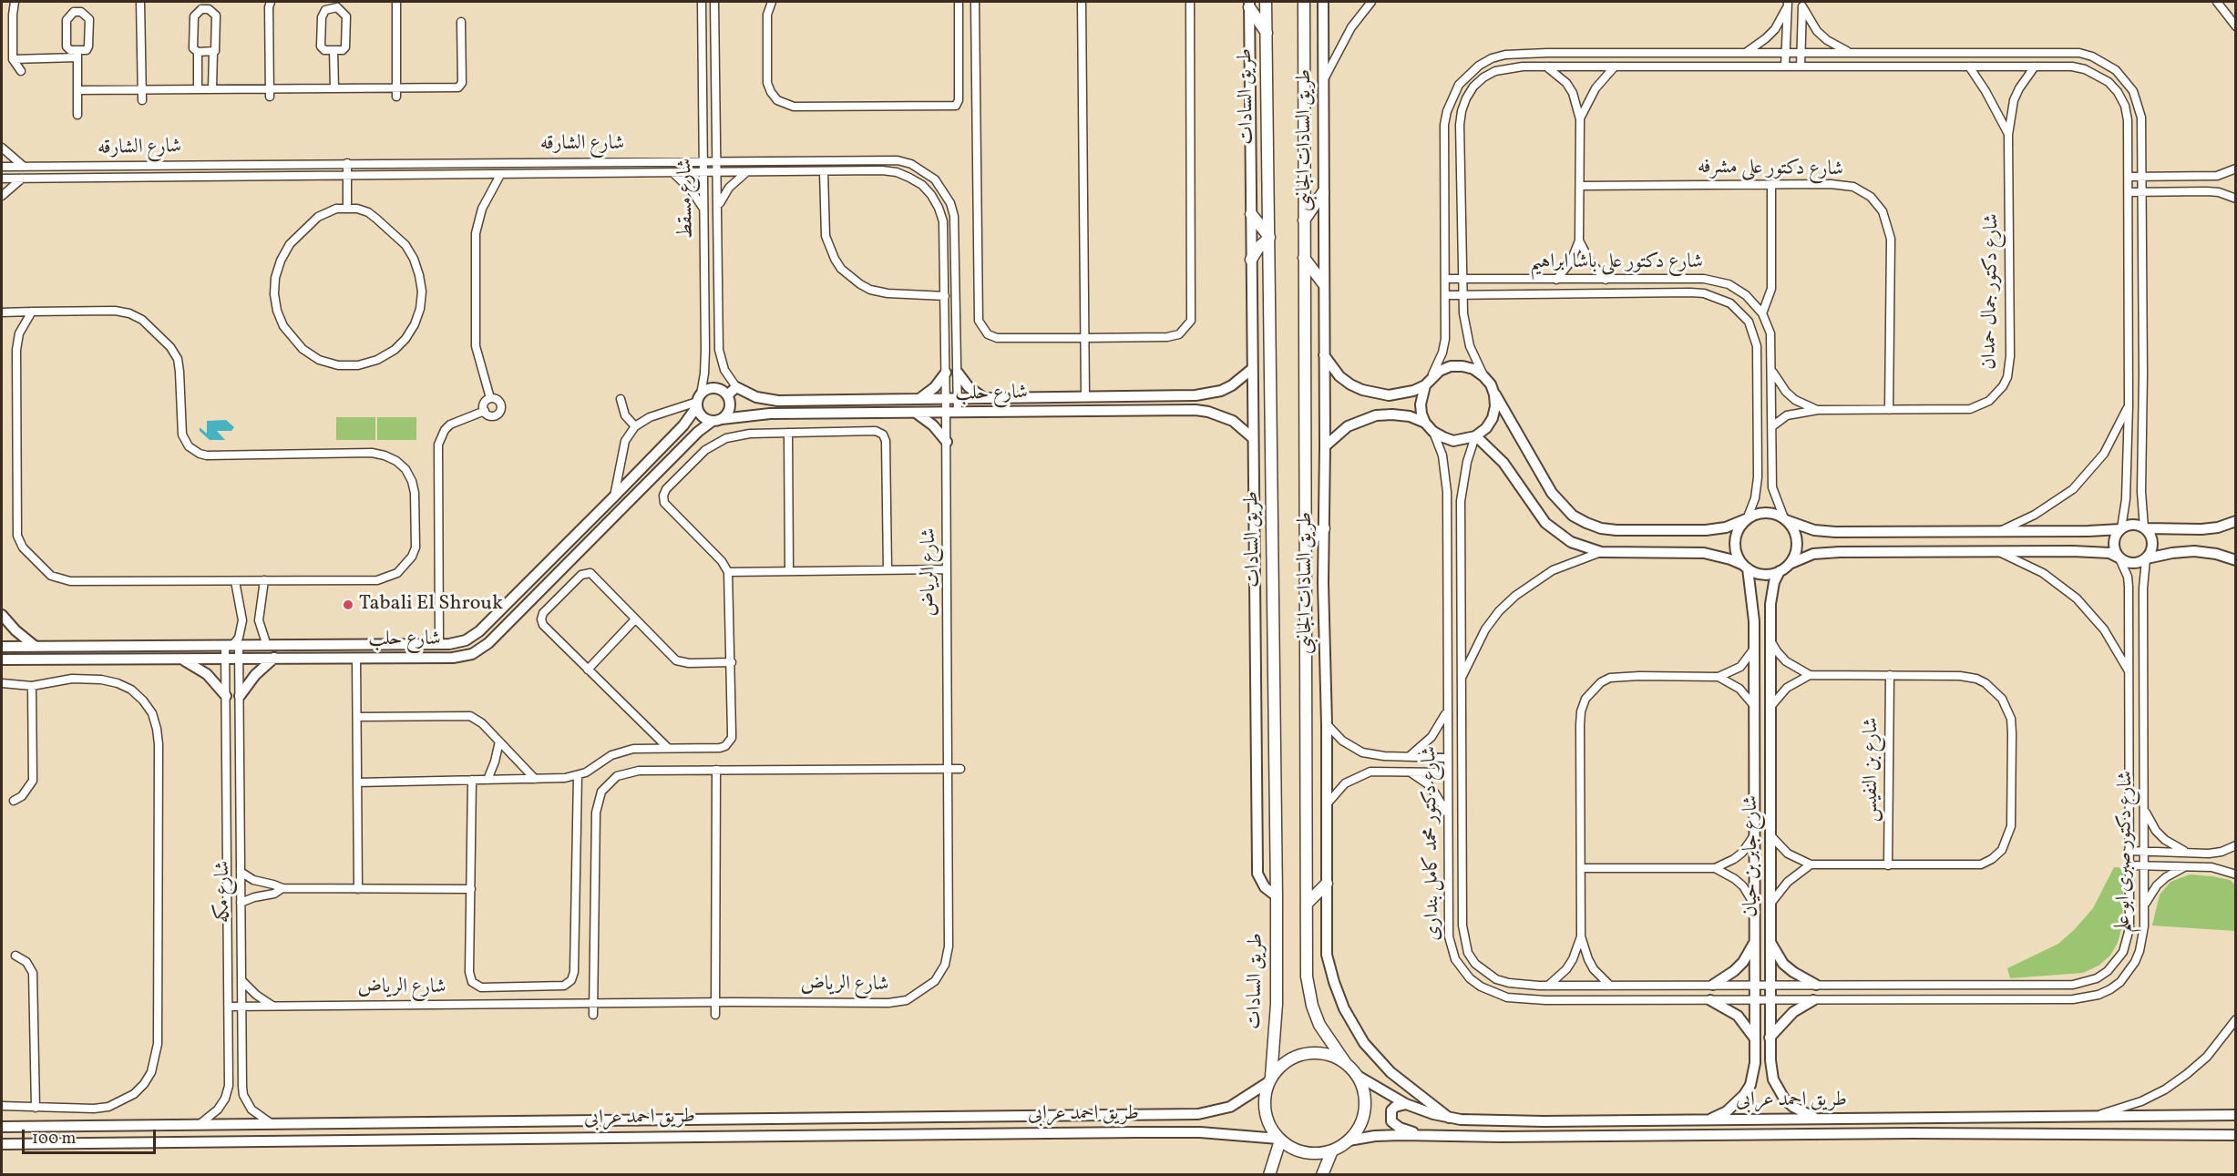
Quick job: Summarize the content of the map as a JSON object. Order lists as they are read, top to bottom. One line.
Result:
{"streets":{"main road":["طريق السادات"],"street":["طريق السادات الجانبى","شارع الشارقه","شارع دكتور على مشرفه","شارع مسقط","شارع دكتور على باشا ابراهيم","شارع دكتور جمال حمدان","شارع حلب","شارع الرياض","شارع بن النفيس","شارع دكتور محمد كامل بندارى","شارع دكتور صبرى ابو علم","شارع جابر بن حيان","شارع مكه","طريق احمد عرابى"]},"crossings":[["طريق السادات","طريق احمد عرابى"],["طريق السادات الجانبى","طريق احمد عرابى"],["شارع الشارقه","شارع مسقط"],["شارع الشارقه","شارع حلب"],["شارع الشارقه","شارع الرياض"],["شارع دكتور على مشرفه","شارع دكتور جمال حمدان"],["شارع مسقط","شارع حلب"],["شارع دكتور على باشا ابراهيم","شارع دكتور جمال حمدان"],["شارع دكتور على باشا ابراهيم","شارع جابر بن حيان"],["شارع حلب","شارع الرياض"],["شارع حلب","شارع مكه"],["شارع الرياض","شارع مكه"],["شارع دكتور محمد كامل بندارى","شارع دكتور صبرى ابو علم"],["شارع دكتور محمد كامل بندارى","شارع جابر بن حيان"],["شارع دكتور صبرى ابو علم","شارع جابر بن حيان"],["شارع جابر بن حيان","طريق احمد عرابى"],["شارع مكه","طريق احمد عرابى"]],"places":["Tabali El Shrouk"],"scale_bar":"100 m"}
